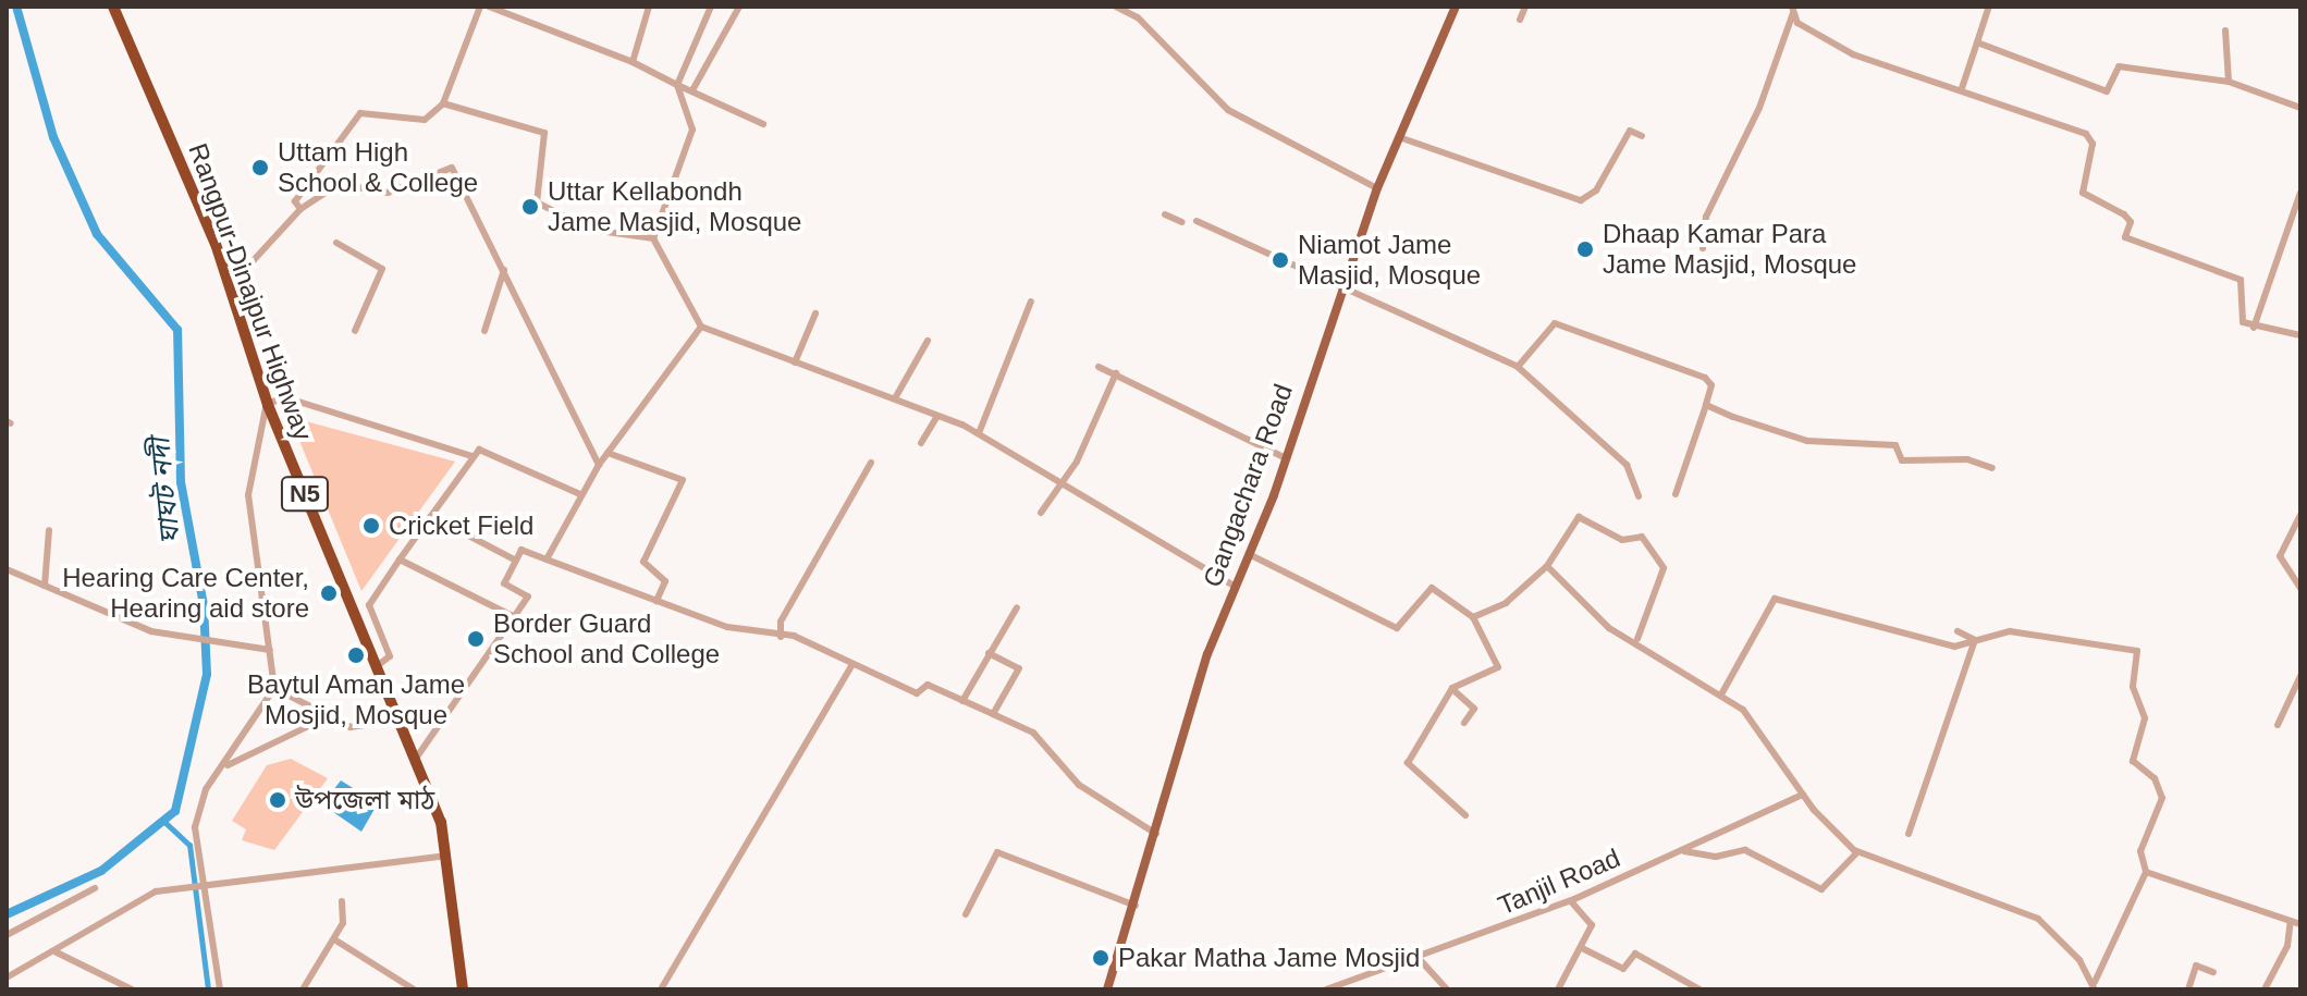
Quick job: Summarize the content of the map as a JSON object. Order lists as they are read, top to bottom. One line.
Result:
{"streets":{"highway":["Rangpur-Dinajpur Highway","N5"],"main road":["Gangachara Road"],"street":["Tanjil Road"]},"water":["ঘাঘট নদী"],"places":["Uttam High School & College","Uttar Kellabondh Jame Masjid, Mosque","Dhaap Kamar Para Jame Masjid, Mosque","Niamot Jame Masjid, Mosque","Cricket Field","Hearing Care Center, Hearing aid store","Border Guard School and College","Baytul Aman Jame Mosjid, Mosque","উপজেলা মাঠ","Pakar Matha Jame Mosjid"]}
